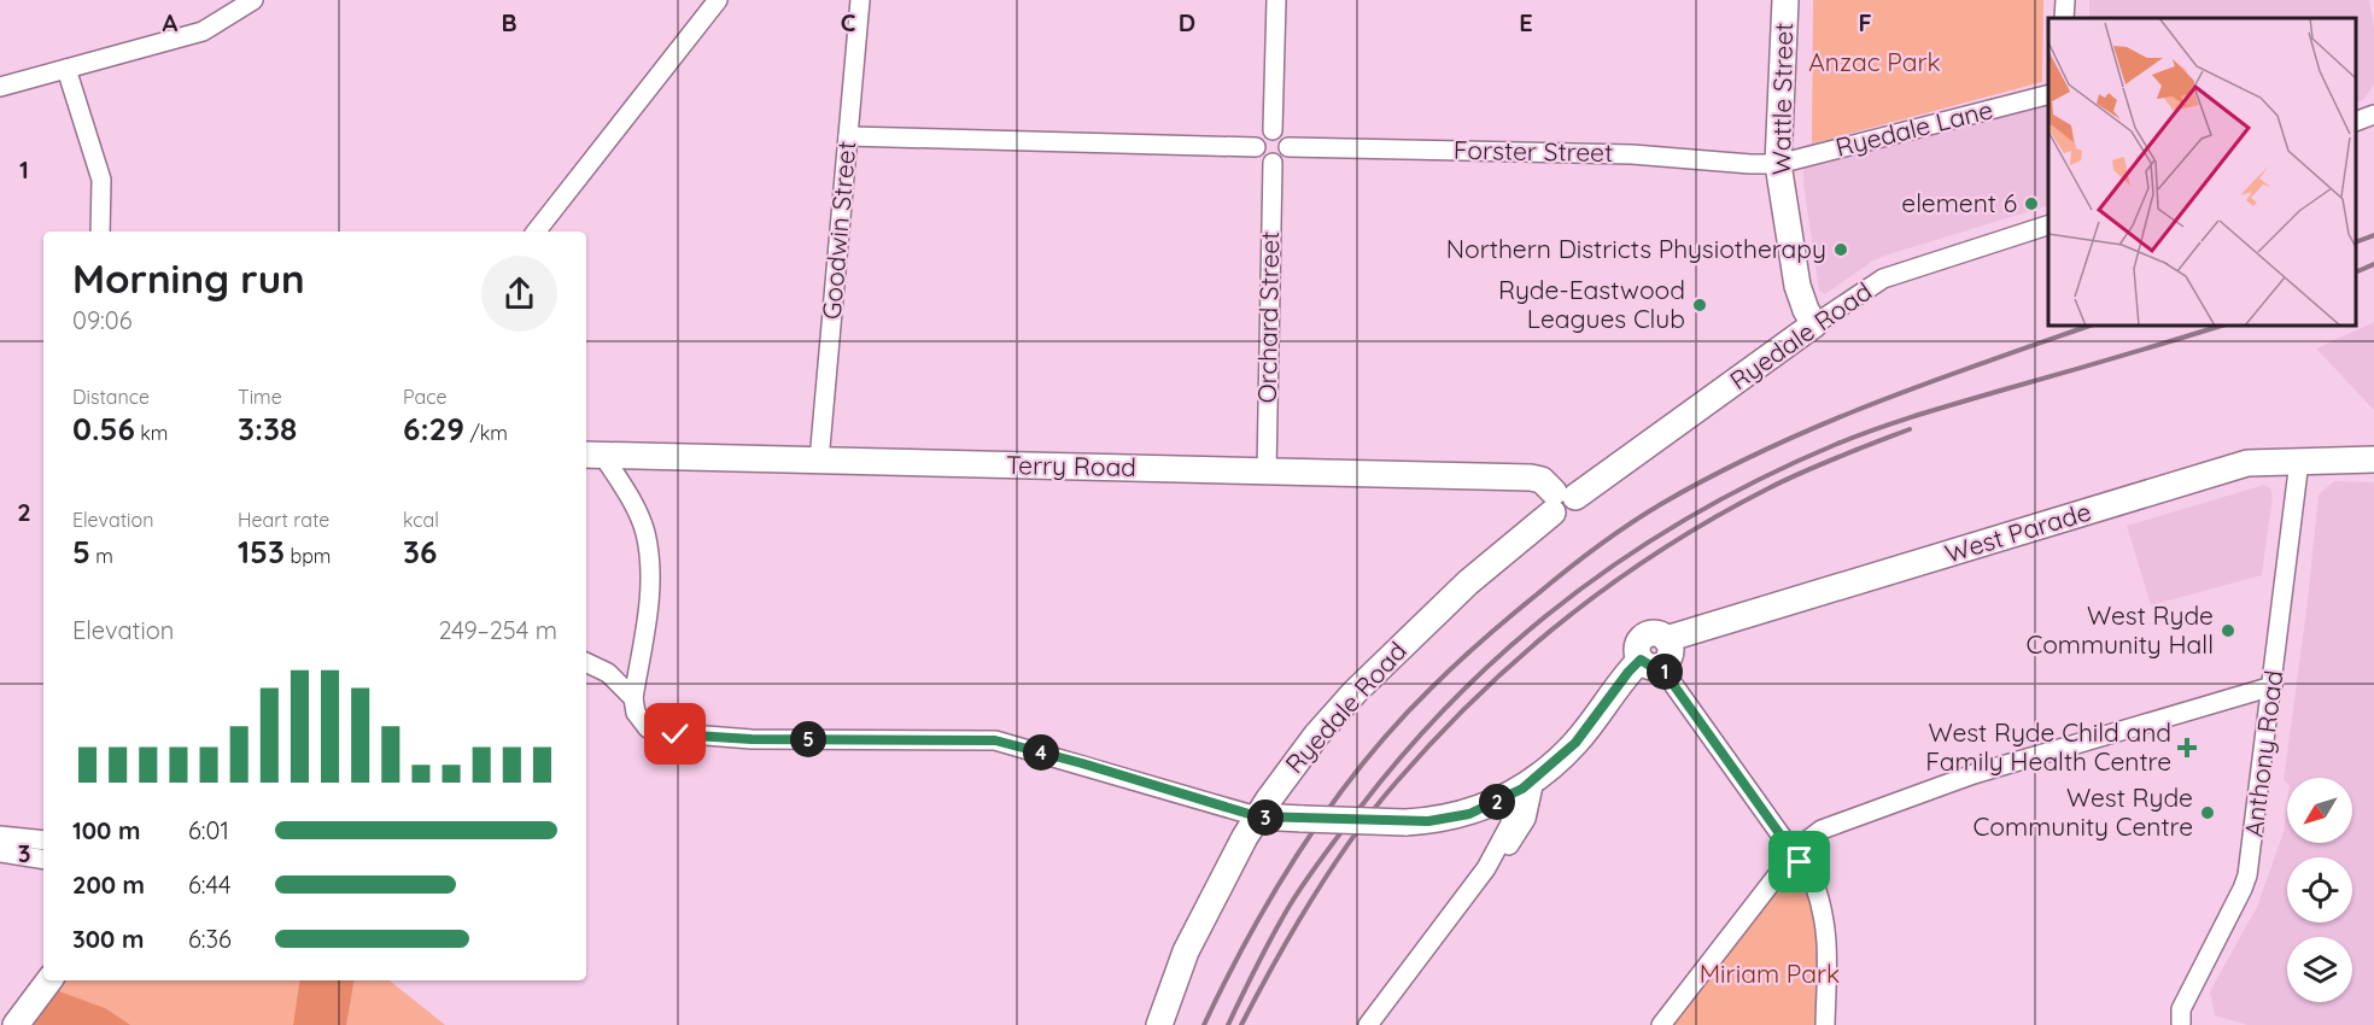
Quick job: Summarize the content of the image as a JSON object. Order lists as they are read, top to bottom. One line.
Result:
{"streets":{"street":["Wattle Street","Ryedale Lane","Forster Street","Goodwin Street","Orchard Street","Ryedale Road","Terry Road","West Parade","Anthony Road"]},"crossings":[["Wattle Street","Ryedale Lane"],["Wattle Street","Forster Street"],["Wattle Street","Ryedale Road"],["Ryedale Lane","Forster Street"],["Forster Street","Orchard Street"],["Goodwin Street","Terry Road"],["Orchard Street","Terry Road"],["Ryedale Road","Terry Road"],["West Parade","Anthony Road"]],"parks":["Anzac Park","Miriam Park"],"places":{"other":["element 6","Northern Districts Physiotherapy","Ryde-Eastwood Leagues Club","West Ryde Community Hall","West Ryde Community Centre"],"health":["West Ryde Child and Family Health Centre"]},"north":"bottom left","page":{"heading":["Morning run","09:06"],"stats":[["Distance","0.56 km"],["Time","3:38"],["Pace","6:29 /km"],["Elevation","5 m"],["Heart rate","153 bpm"],["kcal","36"]],"chart":["Elevation","249–254 m"],"pins":["1","5","4","2","3"],"list":[{"name":"100 m","note":"6:01"},{"name":"200 m","note":"6:44"},{"name":"300 m","note":"6:36"}]},"grid":{"columns":["A","B","C","D","E","F"],"rows":["1","2","3"]}}
